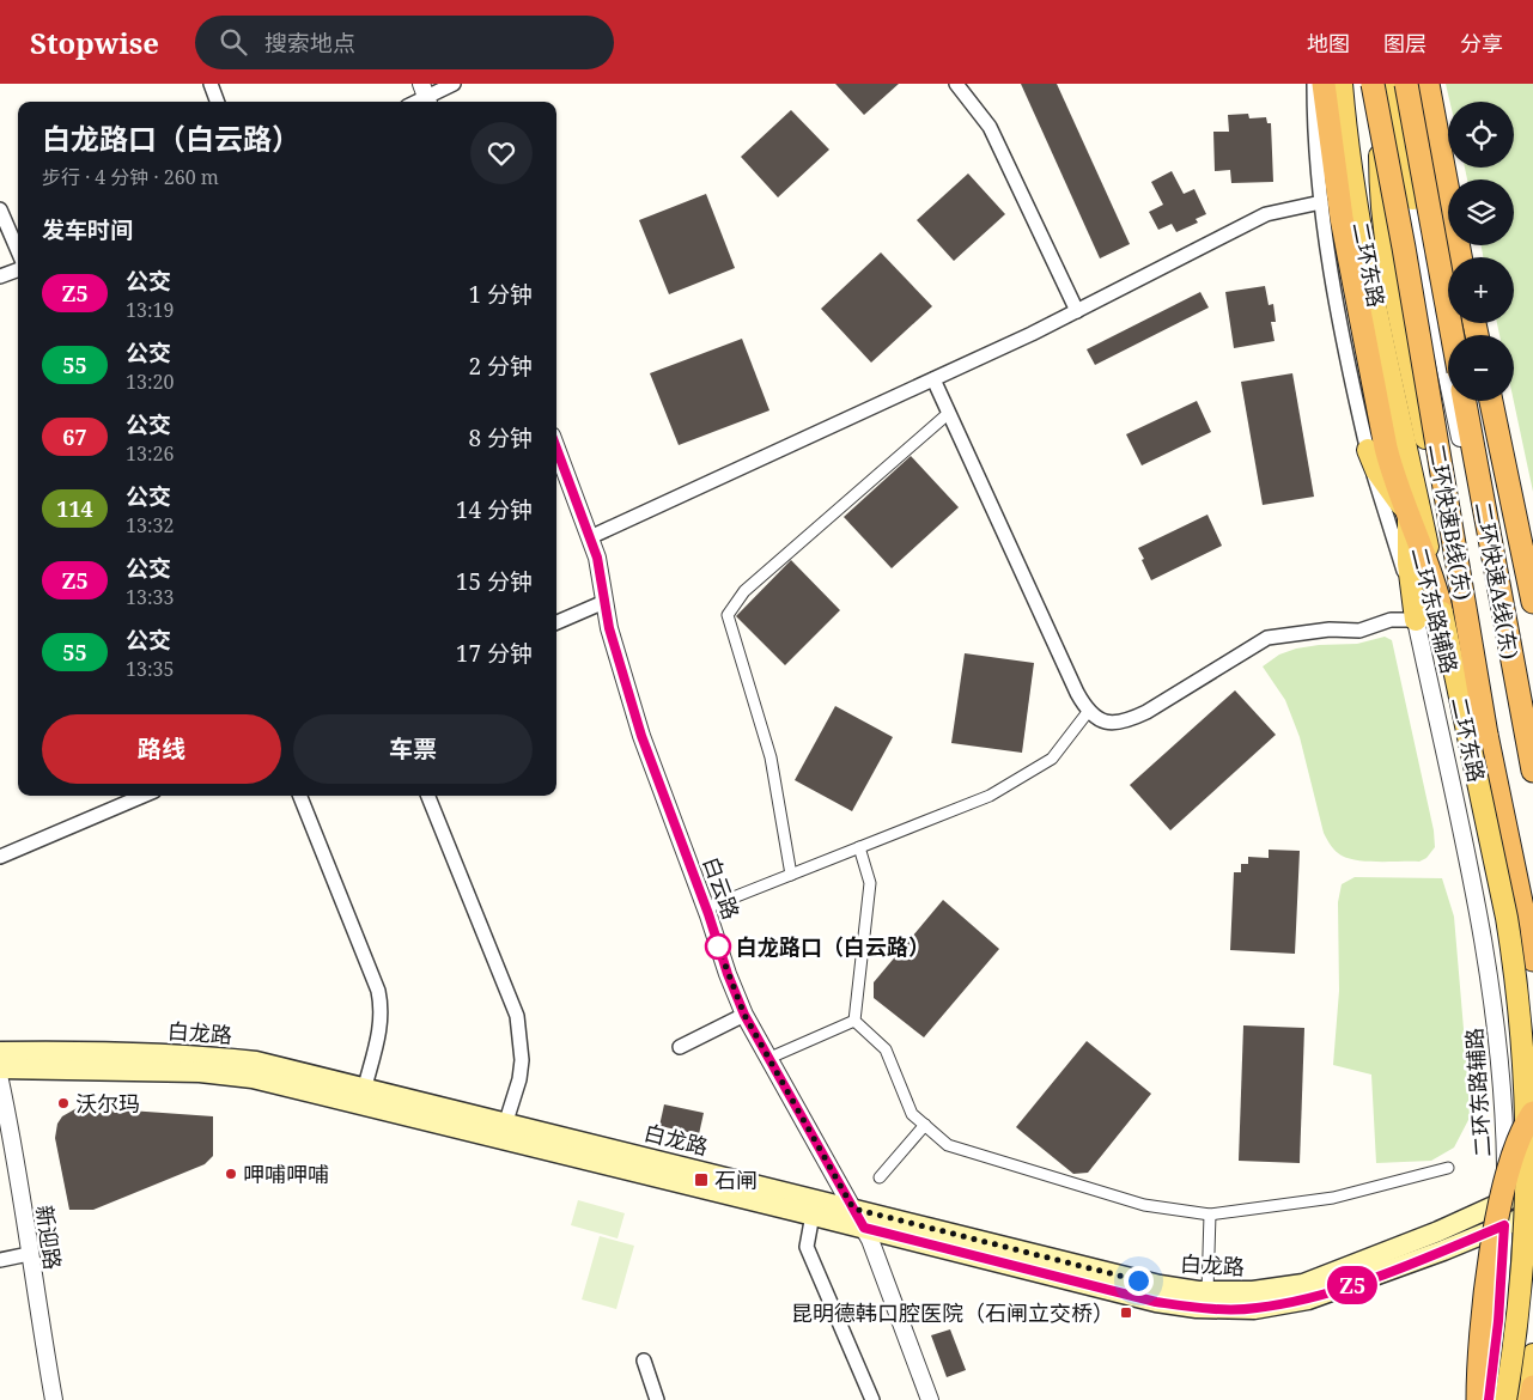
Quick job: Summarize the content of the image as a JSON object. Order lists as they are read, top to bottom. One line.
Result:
{"streets":{"highway":["二环快速B线(东)","二环快速A线(东)"],"main road":["二环东路","白龙路"],"street":["二环东路辅路","白云路","新迎路"]},"crossings":[["二环东路辅路","白龙路"],["白云路","白龙路"]],"places":{"other":["白龙路口（白云路）","沃尔玛","呷哺呷哺"],"transit":["石闸","昆明德韩口腔医院（石闸立交桥）"]},"lines":["bus line Z5"],"page":{"header":"Stopwise","search":"搜索地点","nav":["地图","图层","分享"],"on_map":"Z5","map_buttons":["+","−"],"heading":[["白龙路口（白云路）","步行 · 4 分钟 · 260 m"],"发车时间"],"list":[{"mark":"Z5","name":"公交","note":"13:19","value":"1 分钟"},{"mark":"55","name":"公交","note":"13:20","value":"2 分钟"},{"mark":"67","name":"公交","note":"13:26","value":"8 分钟"},{"mark":"114","name":"公交","note":"13:32","value":"14 分钟"},{"mark":"Z5","name":"公交","note":"13:33","value":"15 分钟"},{"mark":"55","name":"公交","note":"13:35","value":"17 分钟"}],"buttons":["路线","车票"]}}
